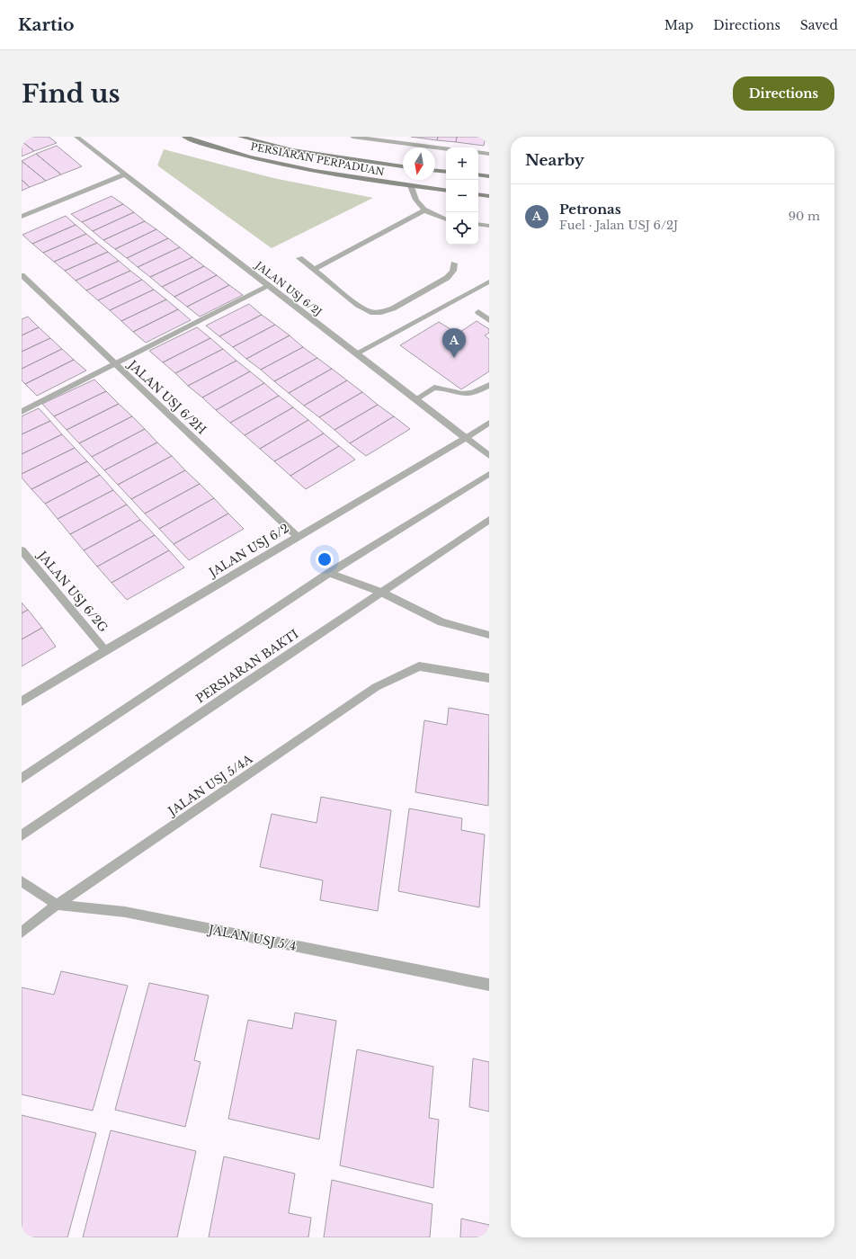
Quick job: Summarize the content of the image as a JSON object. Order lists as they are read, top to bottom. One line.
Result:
{"streets":{"main road":["PERSIARAN PERPADUAN"],"street":["JALAN USJ 6/2J","JALAN USJ 6/2H","JALAN USJ 6/2","JALAN USJ 6/2G","PERSIARAN BAKTI","JALAN USJ 5/4A","JALAN USJ 5/4"]},"crossings":[["JALAN USJ 6/2J","JALAN USJ 6/2"],["JALAN USJ 6/2H","JALAN USJ 6/2"],["JALAN USJ 6/2","JALAN USJ 6/2G"],["JALAN USJ 5/4A","JALAN USJ 5/4"]],"north":"bottom","page":{"header":"Kartio","nav":["Map","Directions","Saved"],"buttons":"Directions","title":"Find us","heading":"Nearby","map_buttons":["+","−"],"list":[{"mark":"A","name":"Petronas","note":"Fuel · Jalan USJ 6/2J","value":"90 m"}],"pins":"A"}}
